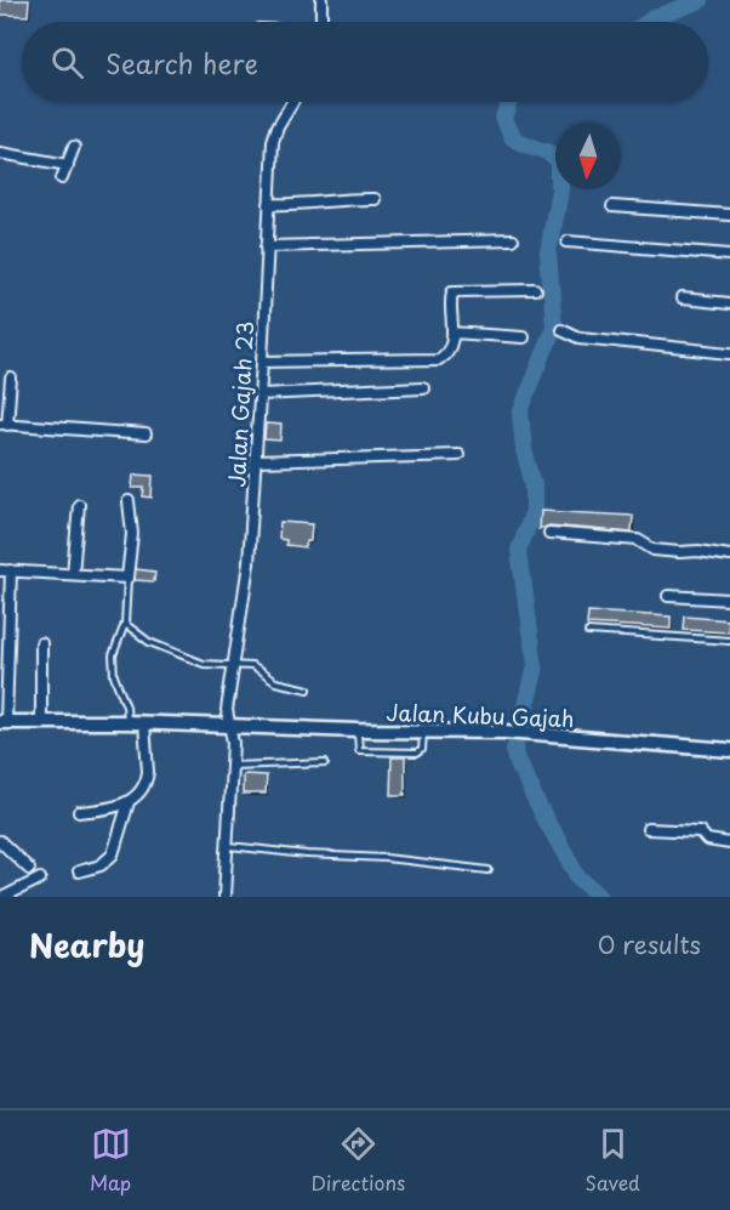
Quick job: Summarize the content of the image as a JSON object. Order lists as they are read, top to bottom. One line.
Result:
{"streets":{"street":["Jalan Gajah 23","Jalan Kubu Gajah"]},"crossings":[["Jalan Gajah 23","Jalan Kubu Gajah"]],"north":"bottom","page":{"search":"Search here","heading":["Nearby","0 results"],"nav":["Map","Directions","Saved"]}}
